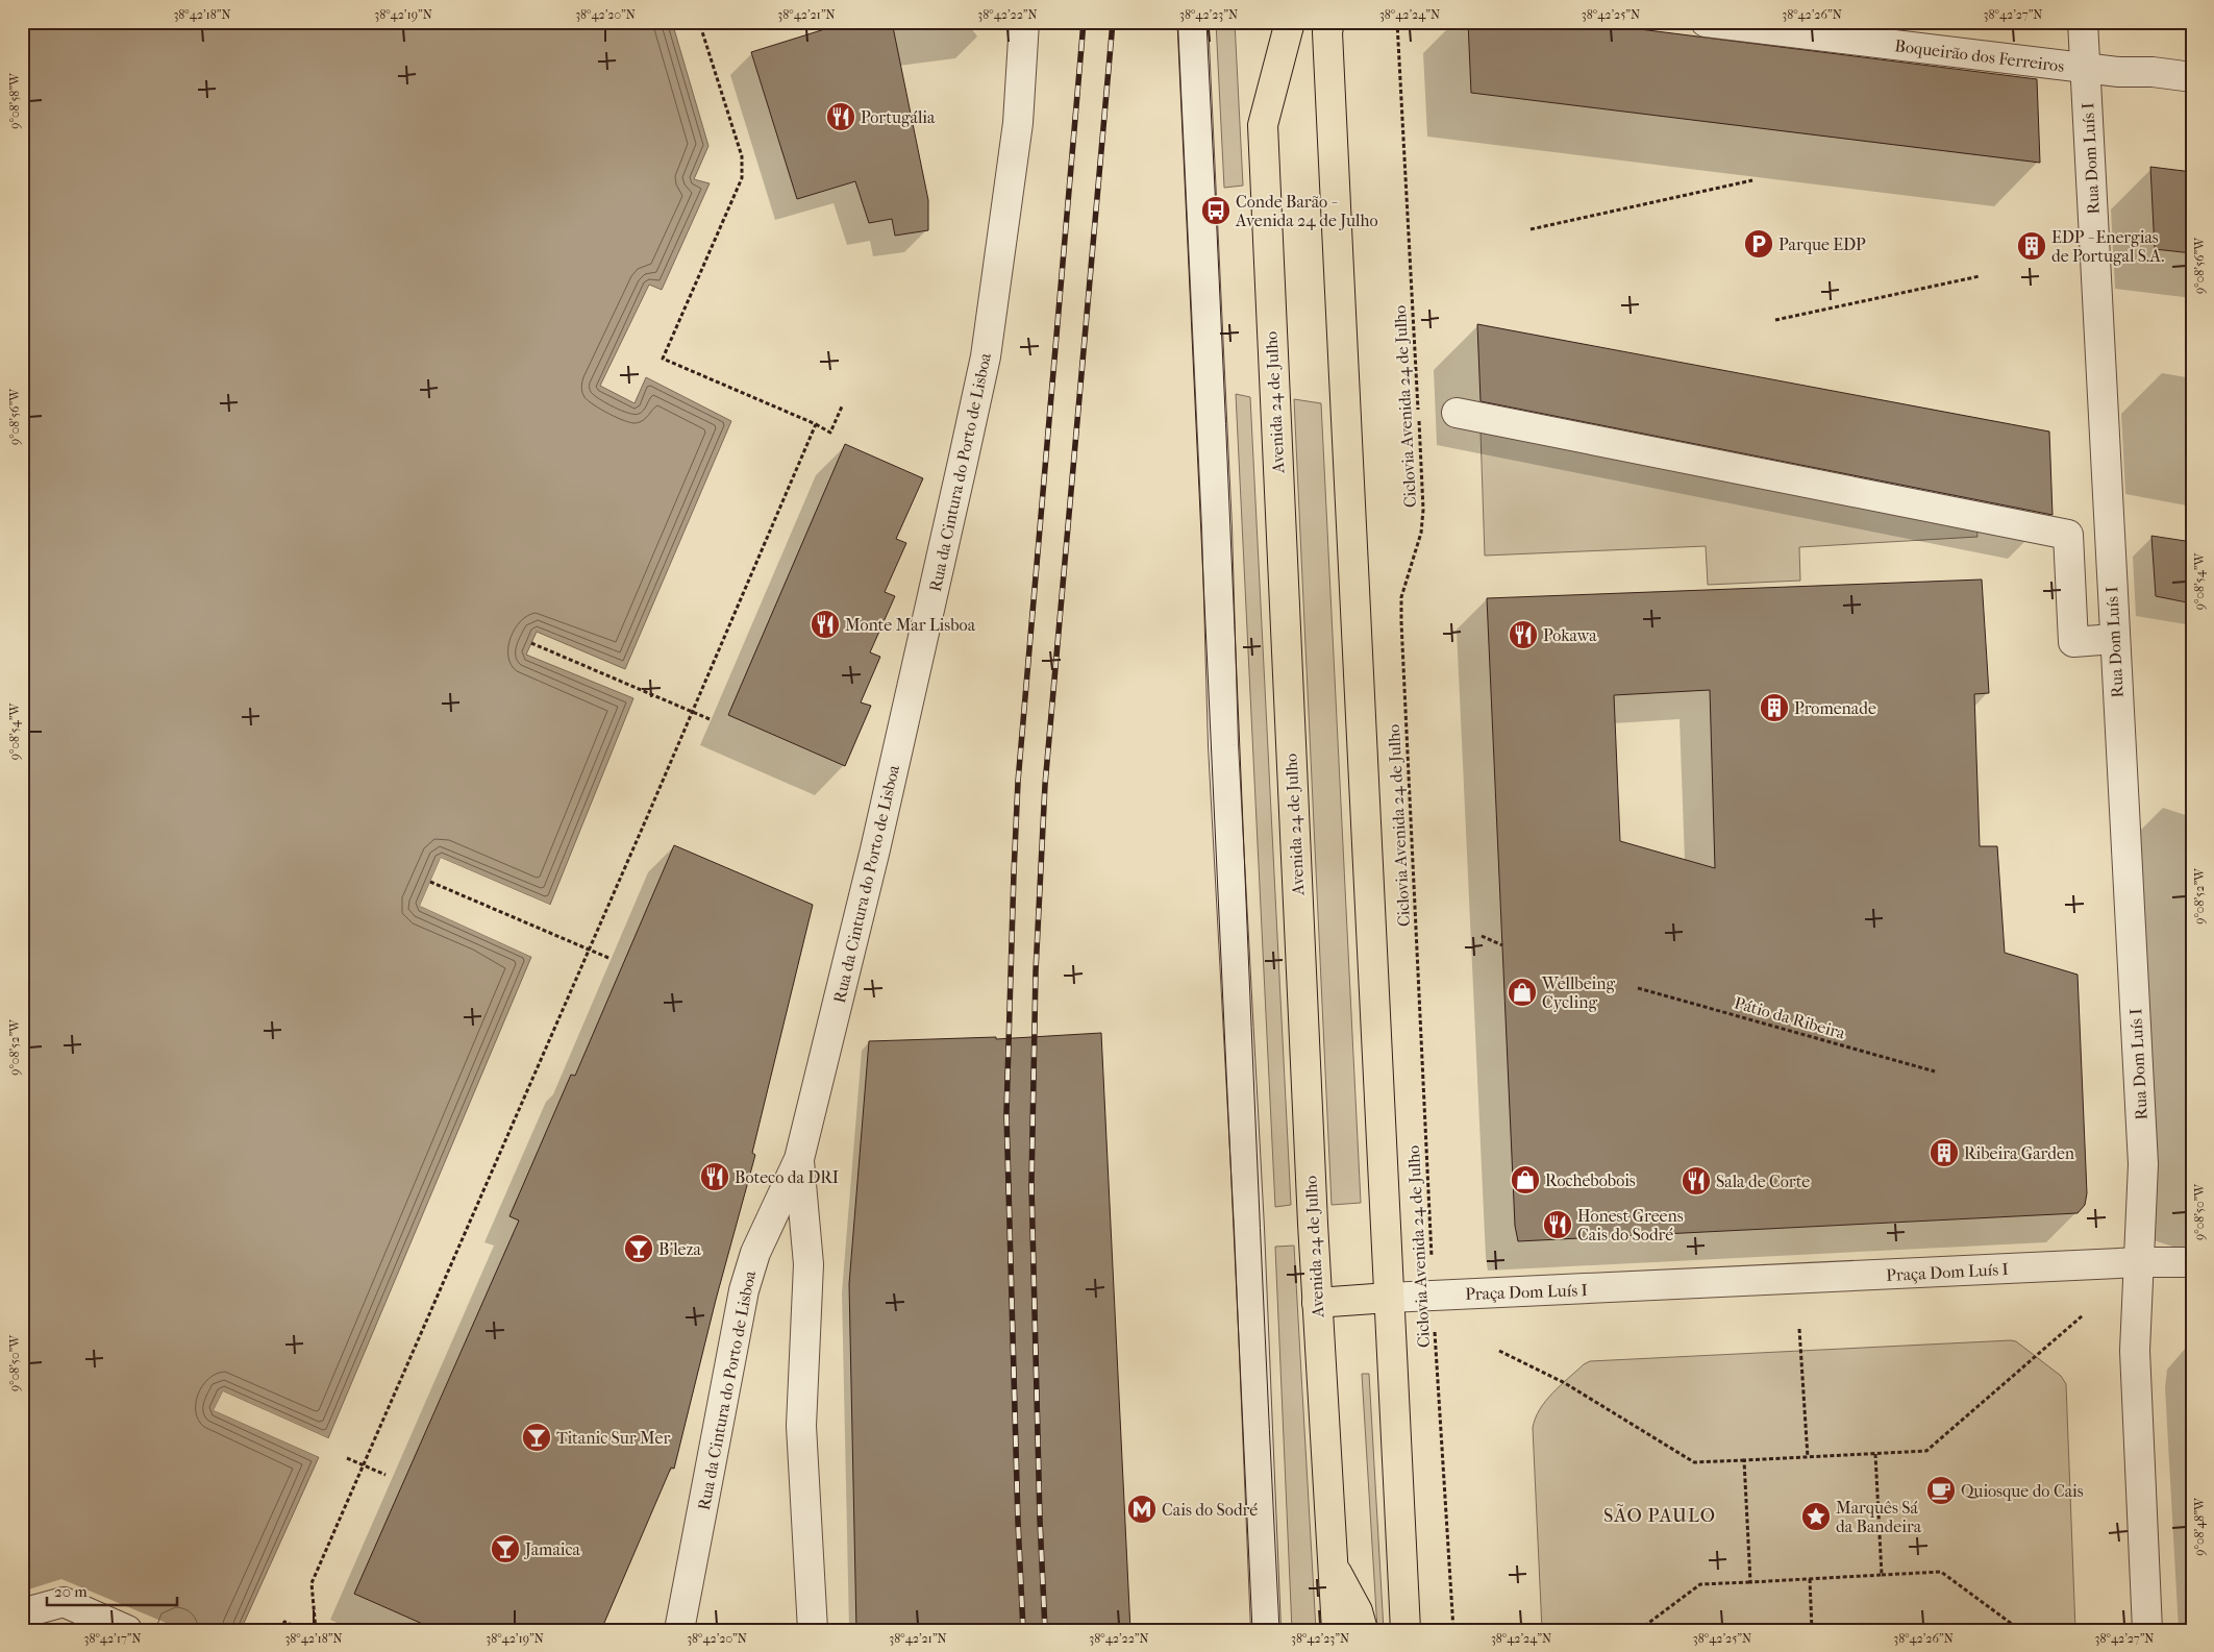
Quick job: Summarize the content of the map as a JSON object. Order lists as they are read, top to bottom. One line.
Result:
{"streets":{"main road":["Avenida 24 de Julho"],"street":["Boqueirão dos Ferreiros","Rua Dom Luís I","Rua da Cintura do Porto de Lisboa","Praça Dom Luís I"],"path":["Ciclovia Avenida 24 de Julho","Pátio da Ribeira"]},"crossings":[["Boqueirão dos Ferreiros","Rua Dom Luís I"],["Rua Dom Luís I","Praça Dom Luís I"],["Ciclovia Avenida 24 de Julho","Praça Dom Luís I"]],"districts":["SÃO PAULO"],"places":{"restaurant":["Portugália","Monte Mar Lisboa","Pokawa","Boteco da DRI","Sala de Corte","Honest Greens Cais do Sodré"],"bus stop":["Conde Barão - Avenida 24 de Julho"],"parking":["Parque EDP"],"building":["EDP - Energias de Portugal S.A.","Promenade","Ribeira Garden"],"shop":["Wellbeing Cycling","Rochebobois"],"bar":["B'leza","Titanic Sur Mer","Jamaica"],"cafe":["Quiosque do Cais"],"metro station":["Cais do Sodré"],"place":["Marquês Sá da Bandeira"]},"scale_bar":"20 m","coordinates":["38°42'18\"N","38°42'19\"N","38°42'20\"N","38°42'21\"N","38°42'22\"N","38°42'23\"N","38°42'24\"N","38°42'25\"N","38°42'26\"N","38°42'27\"N","9°08'58\"W","9°08'56\"W","9°08'54\"W","9°08'52\"W","9°08'50\"W","9°08'48\"W","38°42'17\"N"]}
